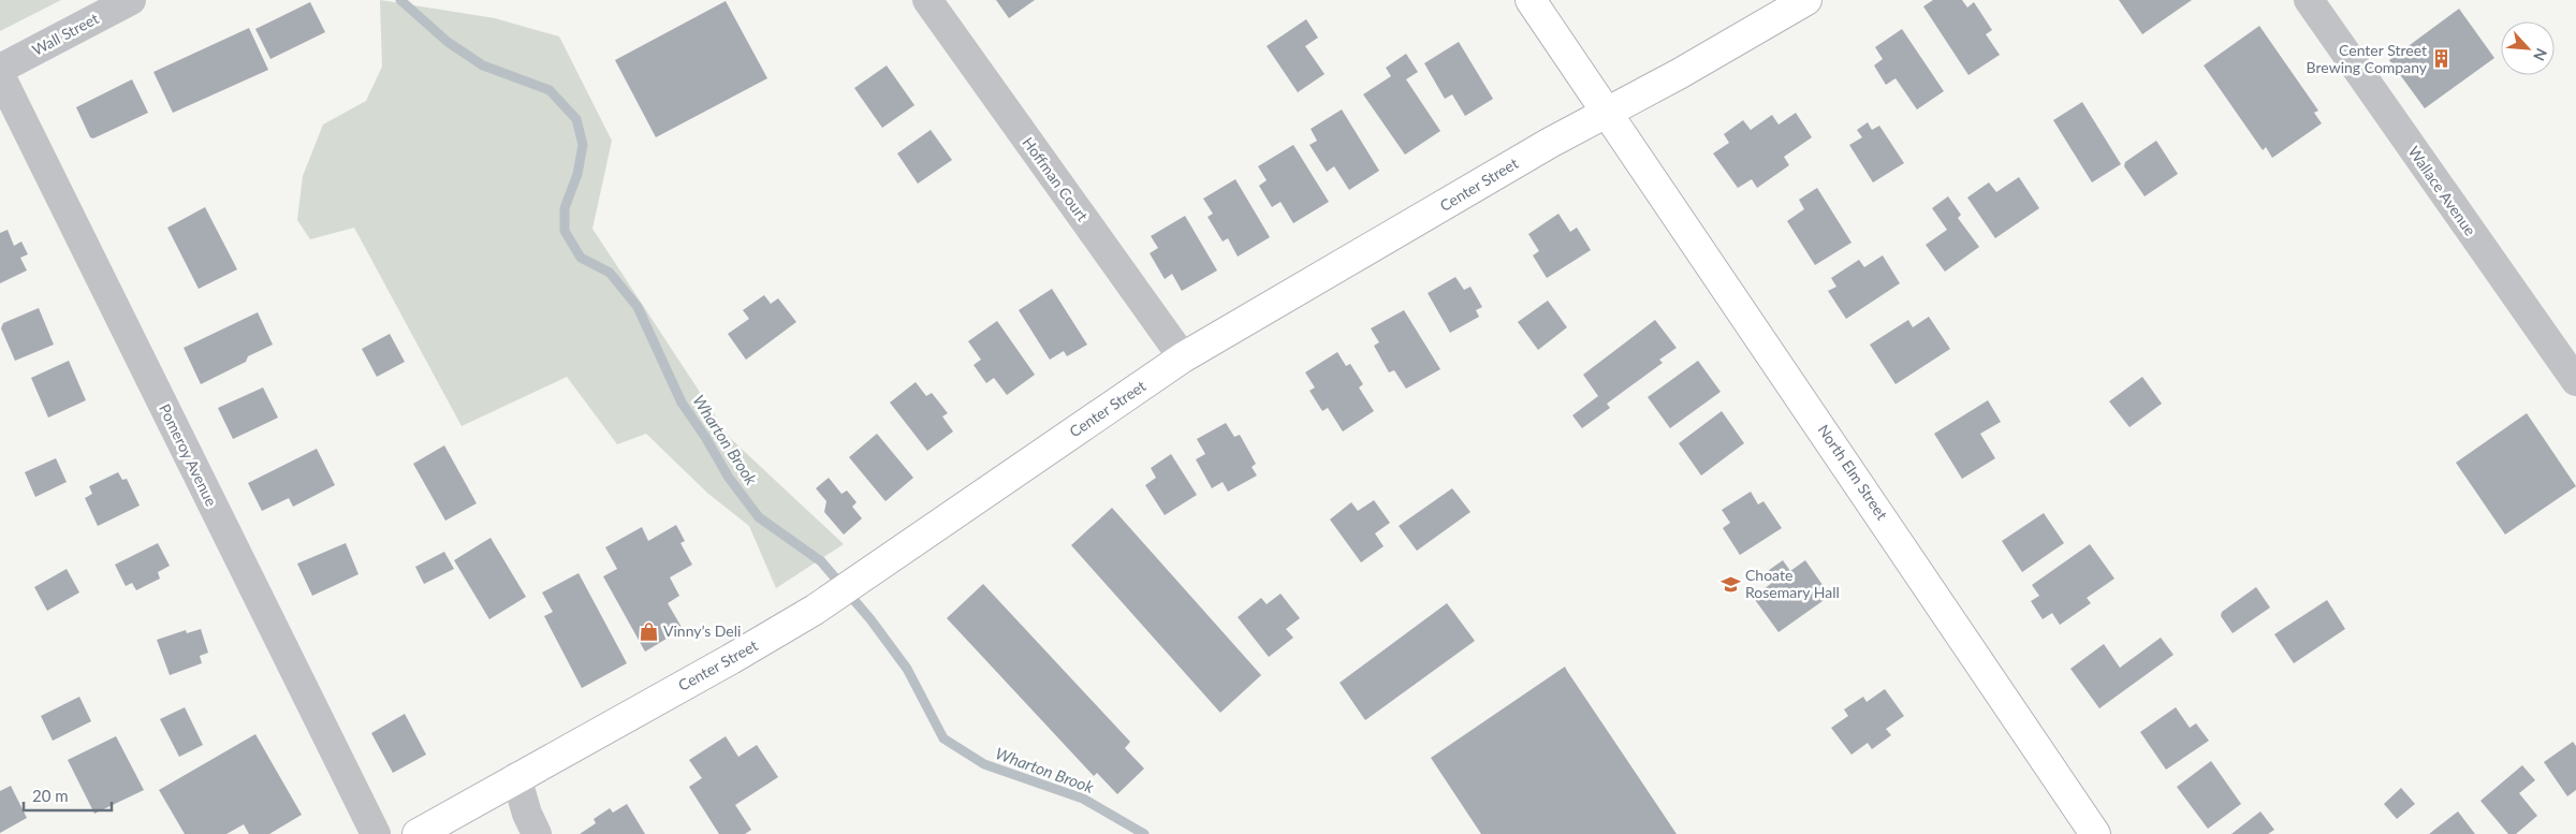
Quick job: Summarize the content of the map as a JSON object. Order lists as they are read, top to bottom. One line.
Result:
{"streets":{"main road":["Center Street","North Elm Street"],"street":["Wall Street","Hoffman Court","Wallace Avenue","Pomeroy Avenue"]},"crossings":[["Hoffman Court","Center Street"],["Center Street","North Elm Street"]],"water":["Wharton Brook"],"places":{"building":["Center Street Brewing Company"],"school or university":["Choate Rosemary Hall"],"shop":["Vinny’s Deli"]},"scale_bar":"20 m","north":"bottom right"}
